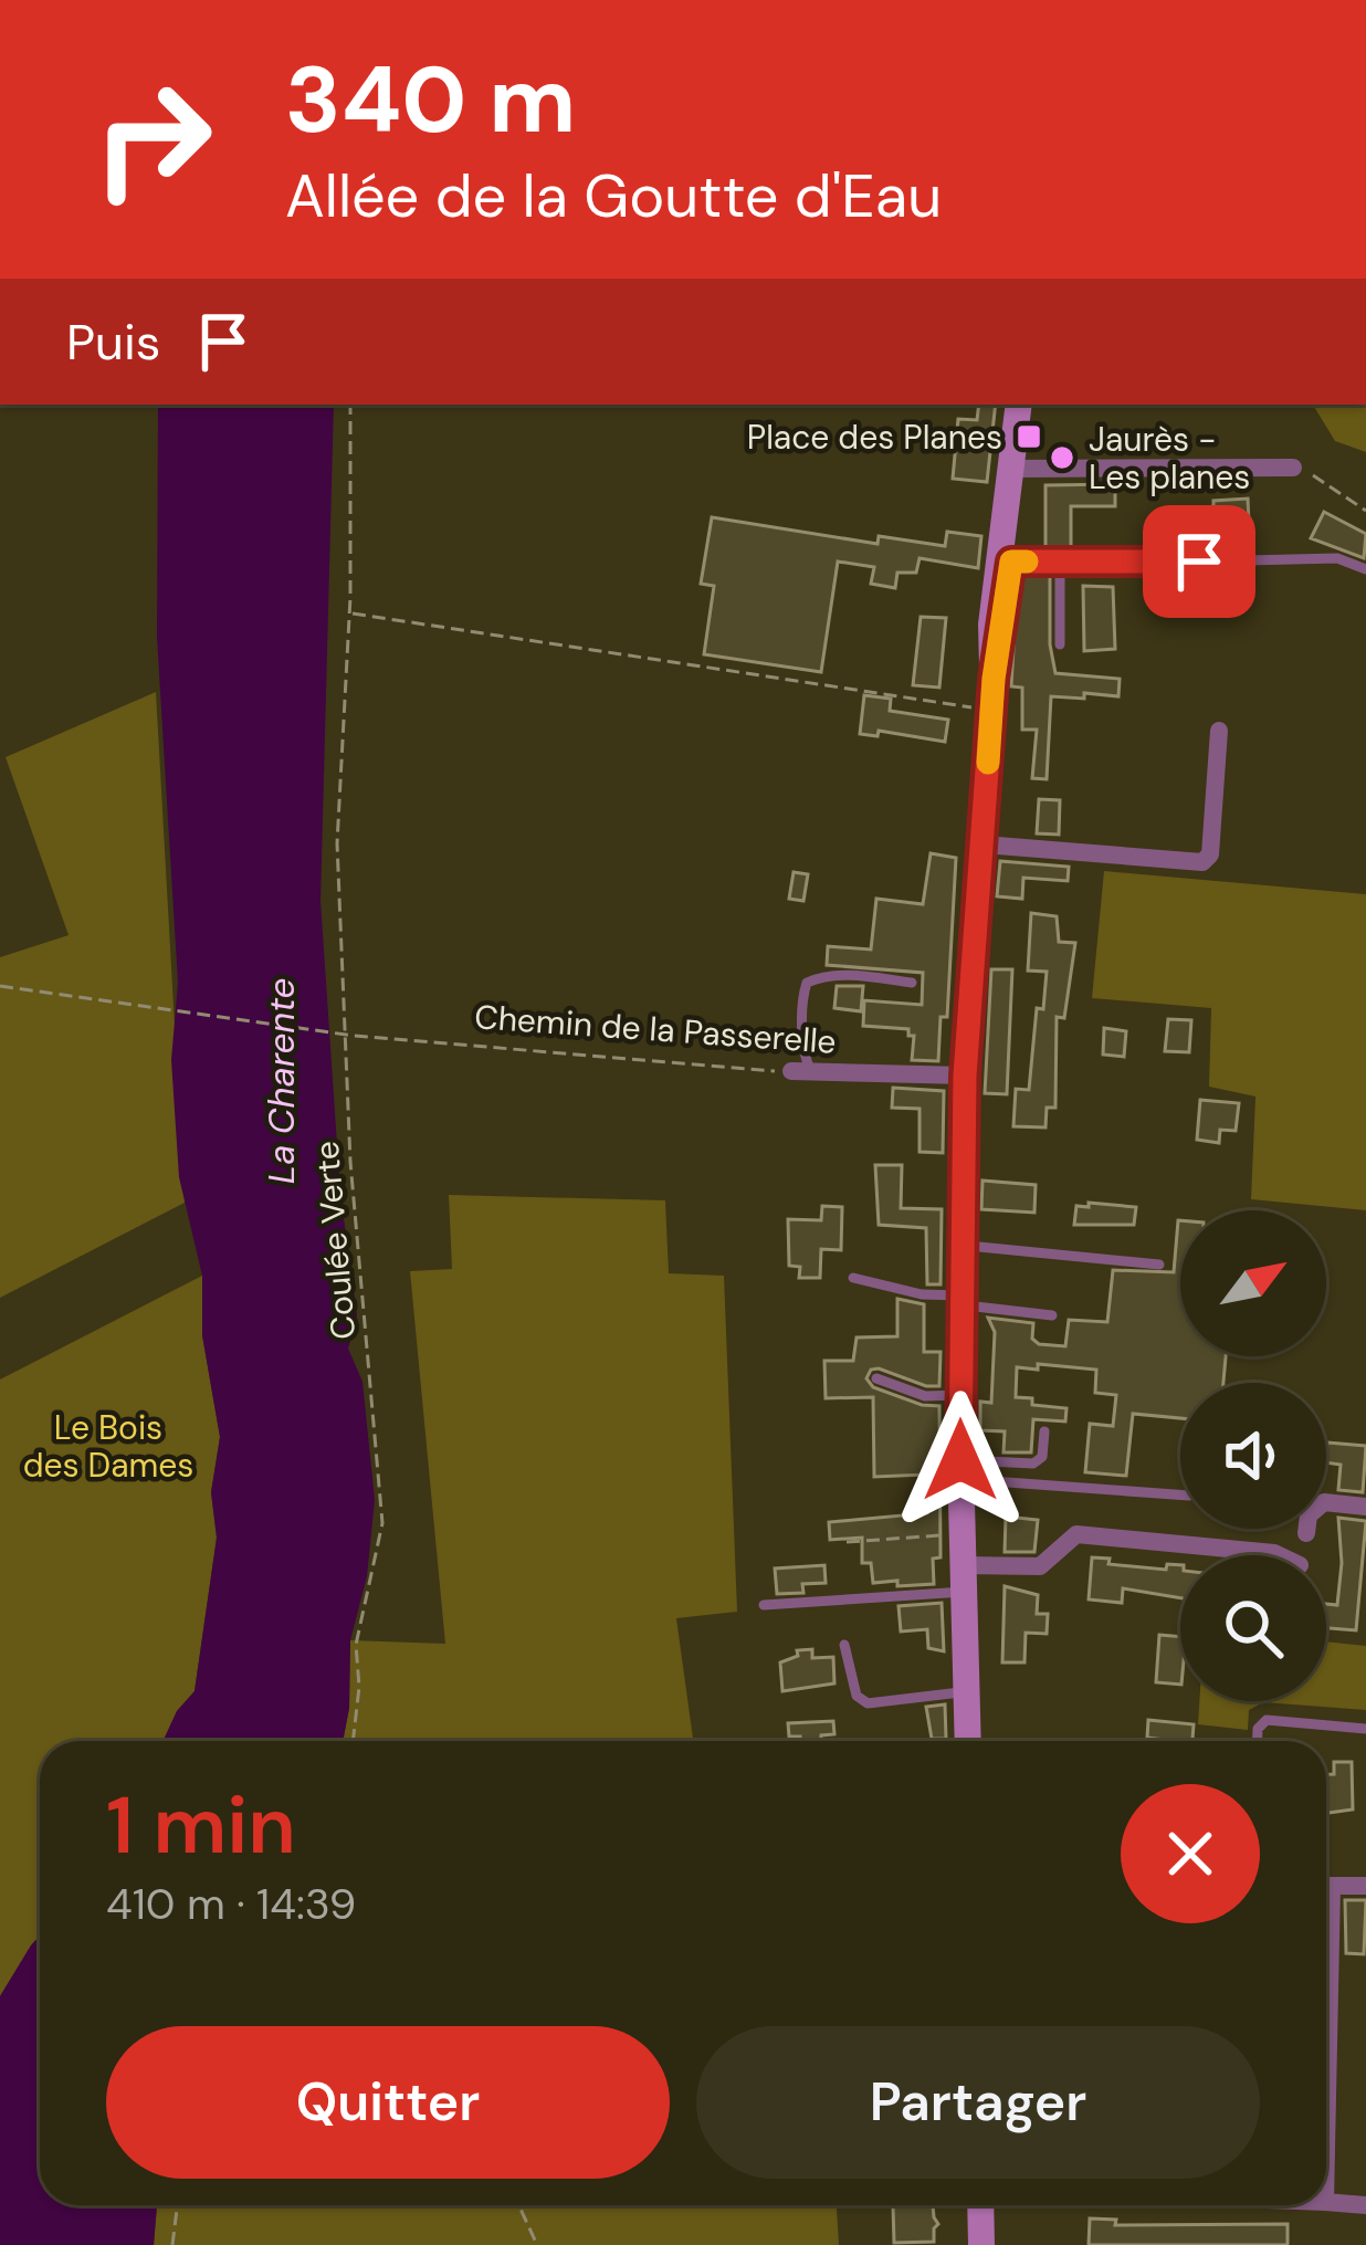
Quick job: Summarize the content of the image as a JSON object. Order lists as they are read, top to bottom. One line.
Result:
{"streets":{"street":["Chemin de la Passerelle"],"path":["Coulée Verte"]},"crossings":[["Chemin de la Passerelle","Coulée Verte"]],"water":["La Charente"],"parks":["Le Bois des Dames"],"places":{"transit":["Place des Planes"],"other":["Jaurès - Les planes"]},"north":"top right","page":{"turn":["340 m","Allée de la Goutte d'Eau"],"then":"Puis","heading":["1 min","410 m · 14:39"],"buttons":["Quitter","Partager"]}}
